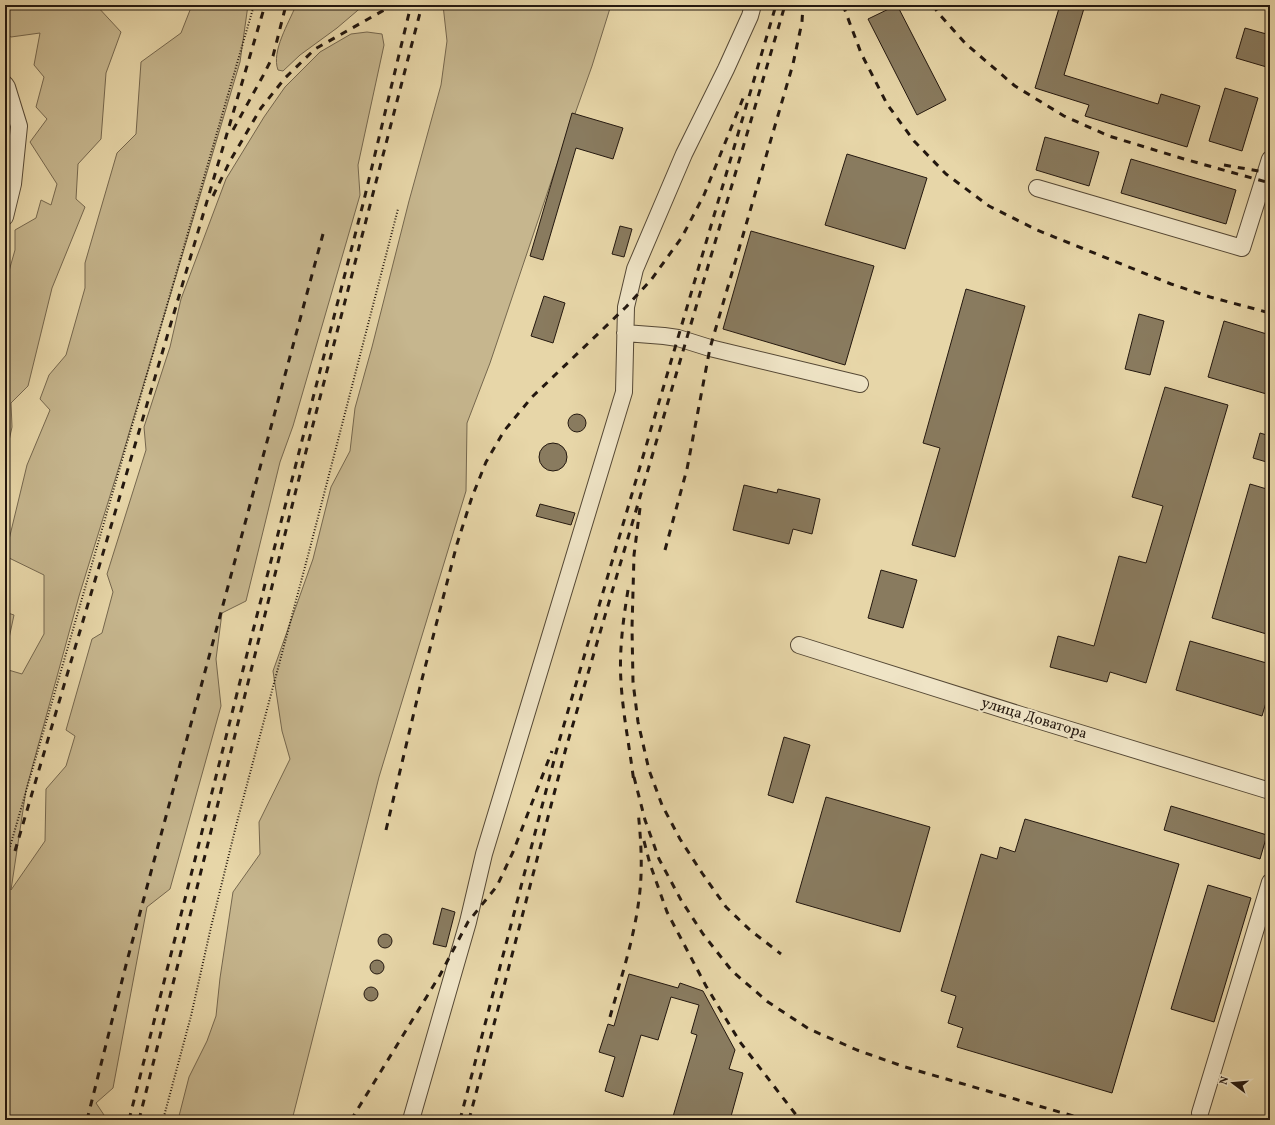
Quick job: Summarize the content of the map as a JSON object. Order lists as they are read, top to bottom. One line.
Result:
{"streets":{"street":["улица Доватора"]},"north":"left"}
